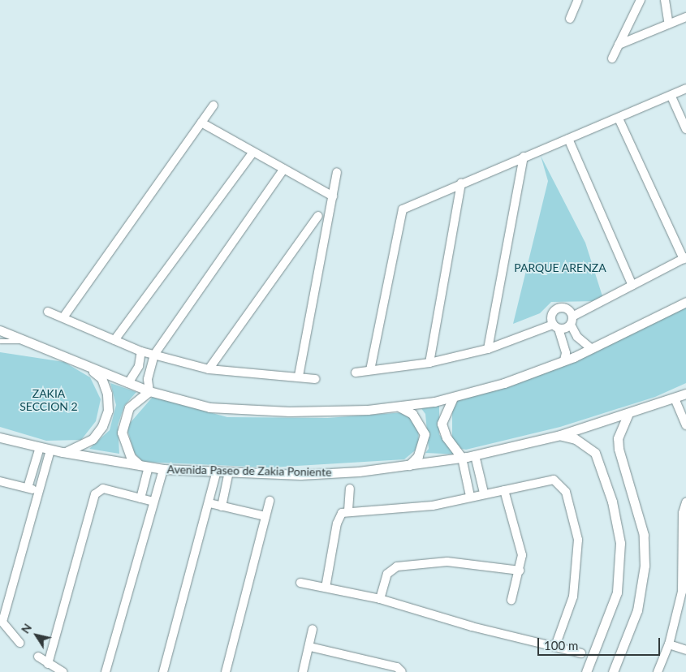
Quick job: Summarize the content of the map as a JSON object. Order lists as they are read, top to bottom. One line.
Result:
{"streets":{"street":["Avenida Paseo de Zakia Poniente"]},"parks":["PARQUE ARENZA","ZAKIA SECCION 2"],"scale_bar":"100 m","north":"top left"}
